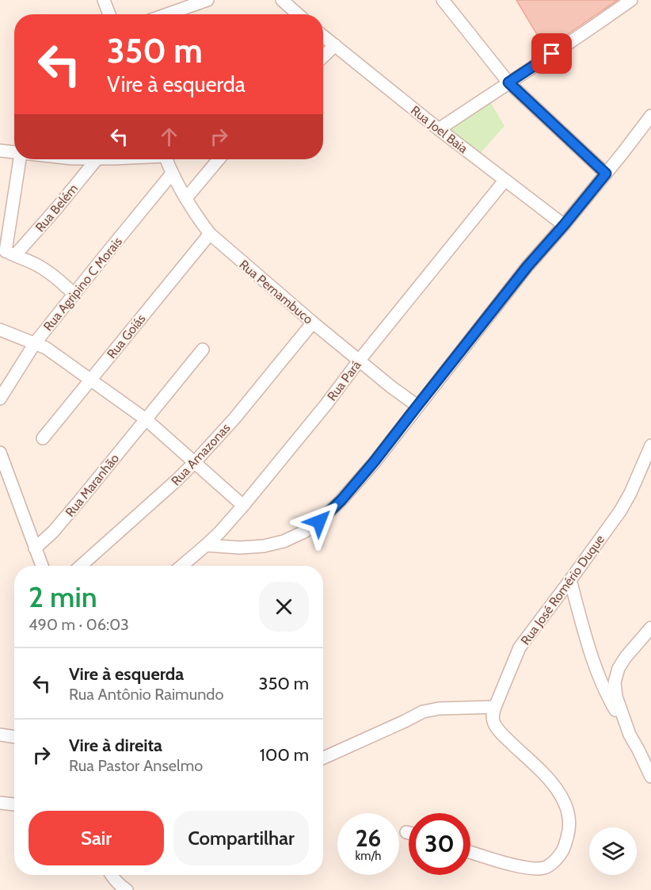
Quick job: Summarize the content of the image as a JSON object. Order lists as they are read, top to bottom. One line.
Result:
{"streets":{"street":["Rua Joel Baia","Rua Belém","Rua Agripino C Morais","Rua Pernambuco","Rua Goiás","Rua Pará","Rua Amazonas","Rua Maranhão","Rua José Romério Duque"]},"crossings":[["Rua Joel Baia","Rua Pará"],["Rua Agripino C Morais","Rua Pernambuco"],["Rua Pernambuco","Rua Goiás"],["Rua Pernambuco","Rua Pará"],["Rua Pernambuco","Rua Amazonas"]],"page":{"turn":["350 m","Vire à esquerda"],"heading":["2 min","490 m · 06:03"],"list":[{"name":"Vire à esquerda","note":"Rua Antônio Raimundo","value":"350 m"},{"name":"Vire à direita","note":"Rua Pastor Anselmo","value":"100 m"}],"buttons":["Sair","Compartilhar"],"speed":"26 km/h","limit":"30"}}
